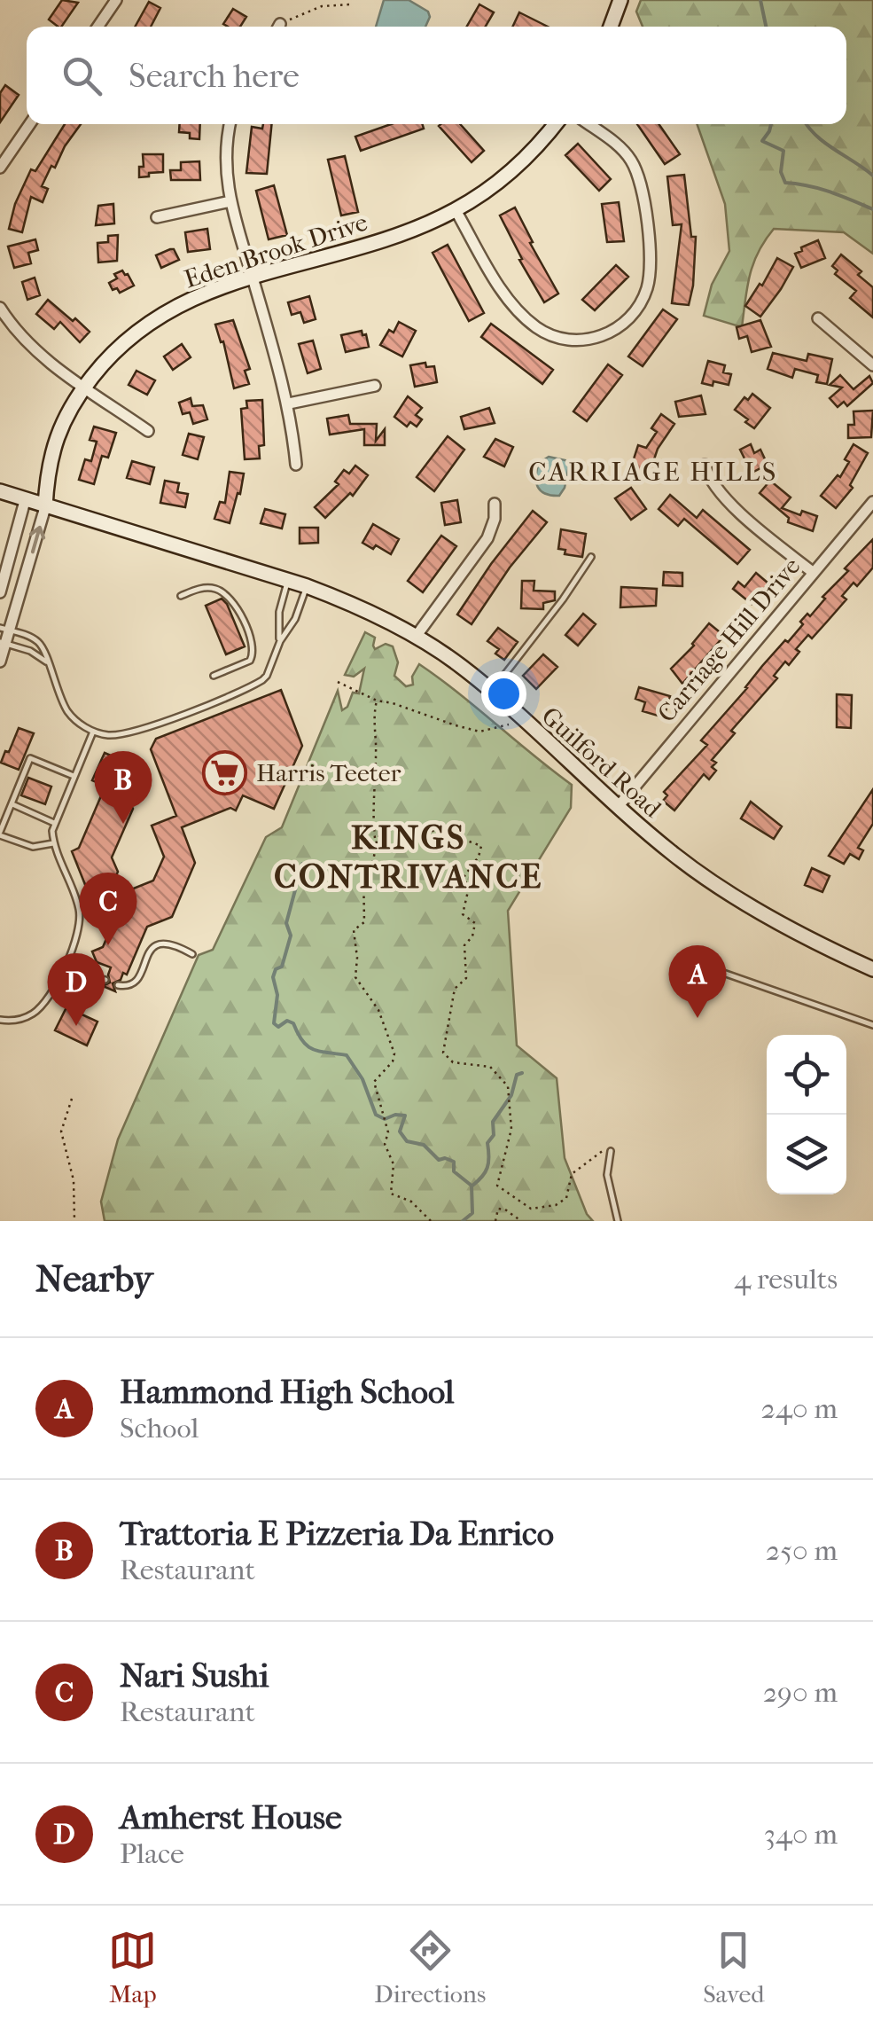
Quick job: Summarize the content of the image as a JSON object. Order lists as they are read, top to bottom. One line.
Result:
{"streets":{"street":["Eden Brook Drive","Carriage Hill Drive","Guilford Road"]},"crossings":[["Eden Brook Drive","Guilford Road"],["Carriage Hill Drive","Guilford Road"]],"districts":["CARRIAGE HILLS","KINGS CONTRIVANCE"],"places":{"supermarket":["Harris Teeter"]},"page":{"search":"Search here","pins":["B","C","A","D"],"heading":["Nearby","4 results"],"list":[{"mark":"A","name":"Hammond High School","note":"School","value":"240 m"},{"mark":"B","name":"Trattoria E Pizzeria Da Enrico","note":"Restaurant","value":"250 m"},{"mark":"C","name":"Nari Sushi","note":"Restaurant","value":"290 m"},{"mark":"D","name":"Amherst House","note":"Place","value":"340 m"}],"nav":["Map","Directions","Saved"]}}
